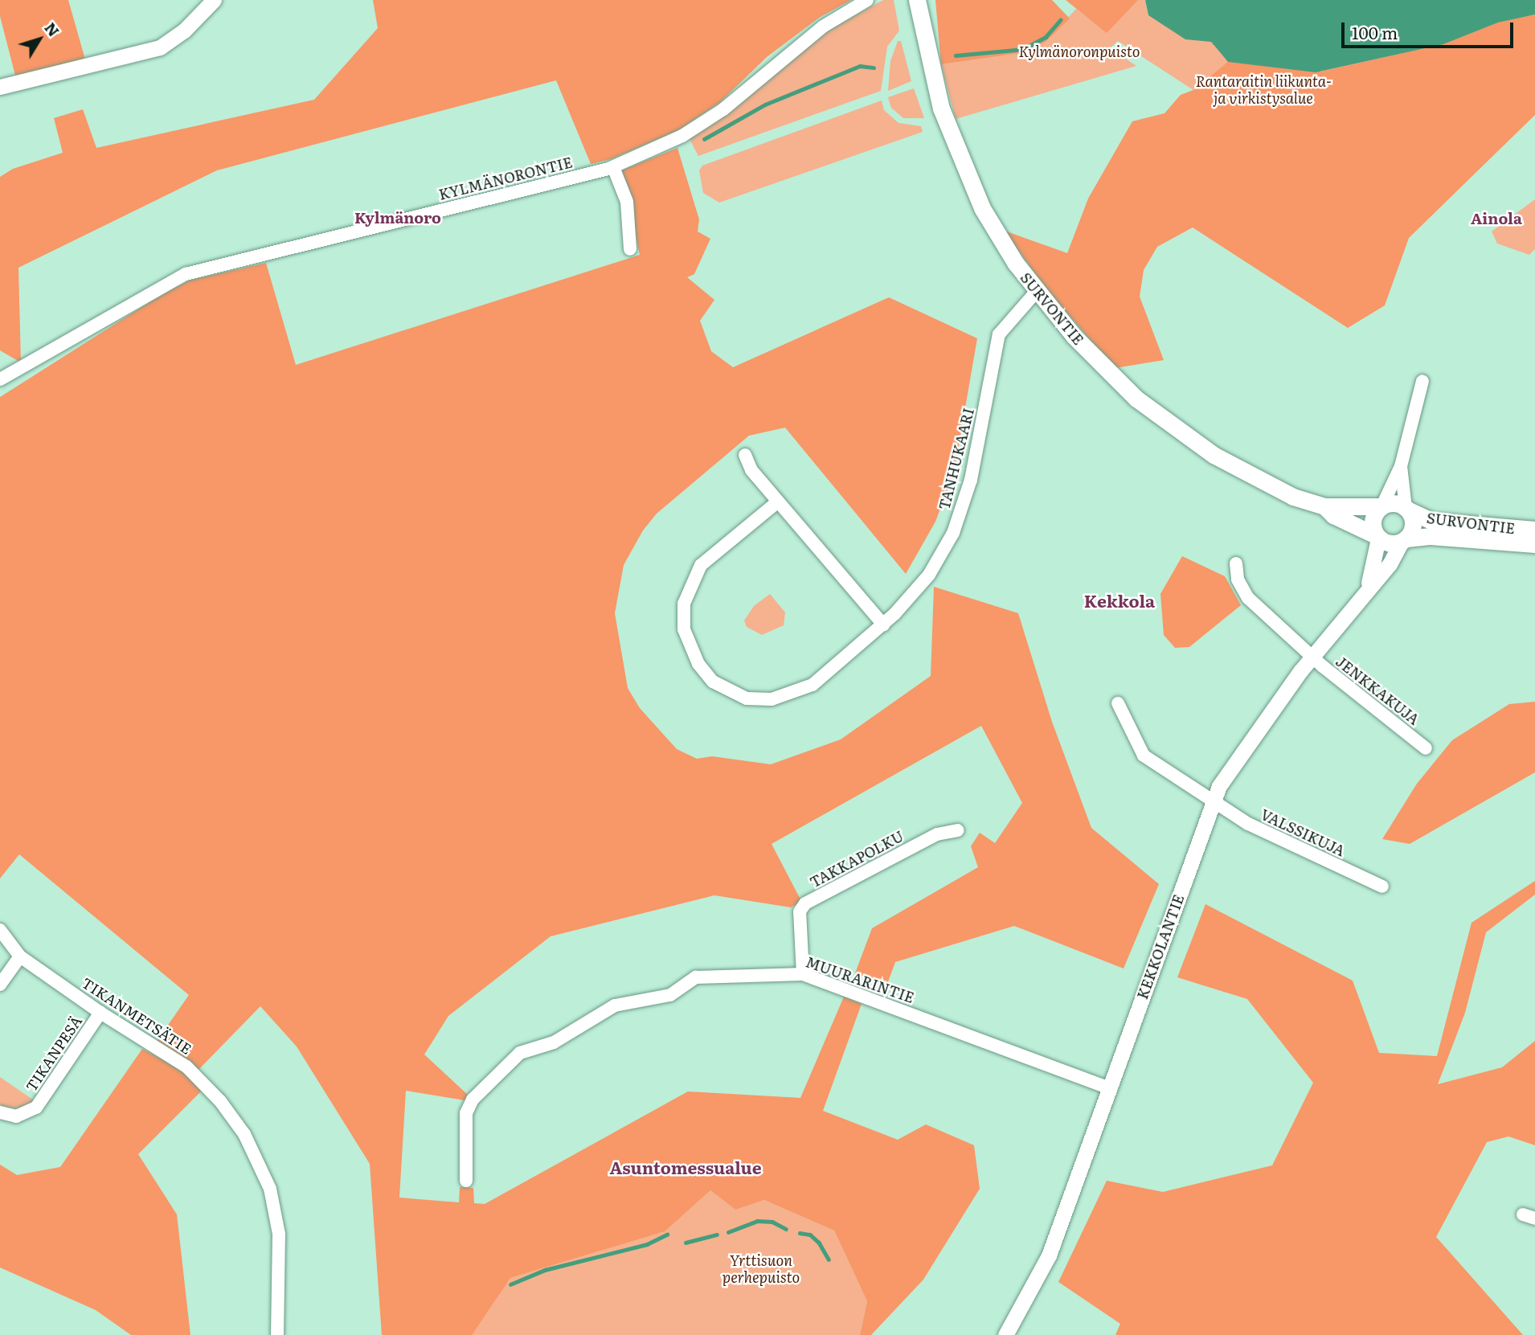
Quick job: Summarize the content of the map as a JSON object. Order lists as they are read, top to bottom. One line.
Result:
{"streets":{"main road":["SURVONTIE"],"street":["KYLMÄNORONTIE","TANHUKAARI","JENKKAKUJA","VALSSIKUJA","TAKKAPOLKU","KEKKOLANTIE","MUURARINTIE","TIKANMETSÄTIE","TIKANPESÄ"]},"crossings":[["SURVONTIE","TANHUKAARI"],["SURVONTIE","KEKKOLANTIE"],["JENKKAKUJA","KEKKOLANTIE"],["VALSSIKUJA","KEKKOLANTIE"],["TAKKAPOLKU","MUURARINTIE"],["KEKKOLANTIE","MUURARINTIE"],["TIKANMETSÄTIE","TIKANPESÄ"]],"districts":["Kylmänoro","Ainola","Kekkola","Asuntomessualue"],"parks":["Kylmänoronpuisto","Rantaraitin liikunta- ja virkistysalue","Yrttisuon perhepuisto"],"scale_bar":"100 m","north":"top right"}
